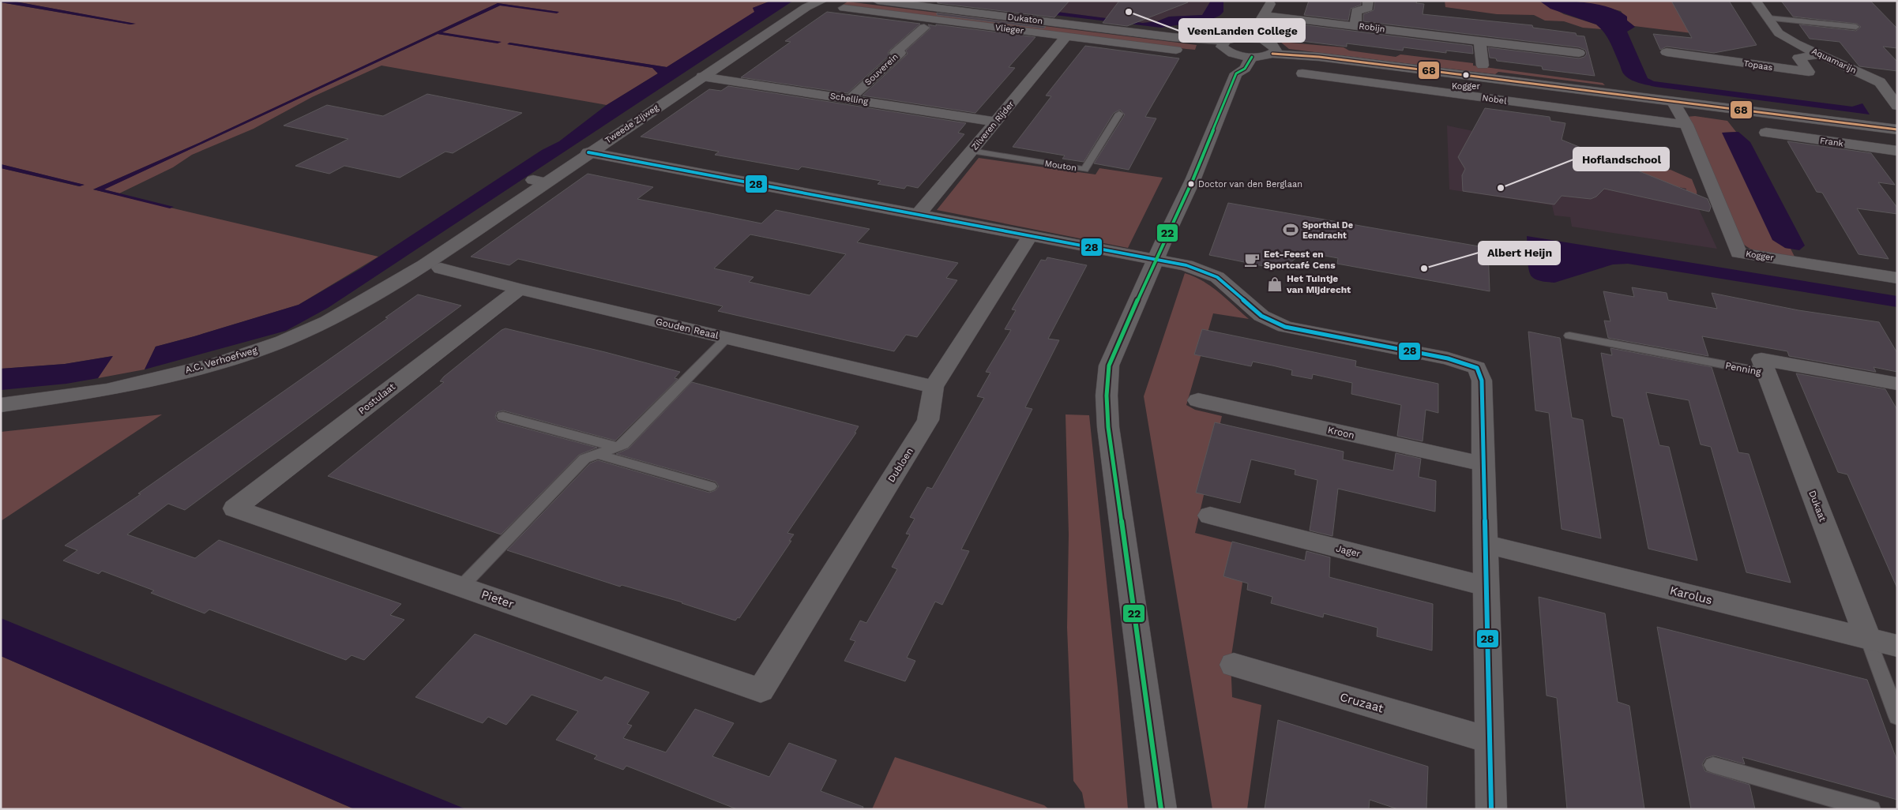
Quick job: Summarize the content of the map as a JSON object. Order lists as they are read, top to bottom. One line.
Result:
{"streets":{"street":["Dukaton","Robijn","Vlieger","Aquamarijn","Topaas","Souverein","Schelling","Nobel","Tweede Zijweg","Zilveren Rijder","Frank","Kogger","Gouden Reaal","A.C. Verhoefweg","Penning","Postulaat","Kroon","Dubloen","Dukaat","Jager","Karolus","Pieter","Cruzaat"],"lane":["Mouton"]},"crossings":[["Vlieger","Souverein"],["Vlieger","Zilveren Rijder"],["Aquamarijn","Topaas"],["Souverein","Schelling"],["Schelling","Tweede Zijweg"],["Schelling","Zilveren Rijder"],["Nobel","Kogger"],["Tweede Zijweg","Gouden Reaal"],["Tweede Zijweg","A.C. Verhoefweg"],["Zilveren Rijder","Mouton"],["Gouden Reaal","A.C. Verhoefweg"],["Gouden Reaal","Postulaat"],["Gouden Reaal","Dubloen"],["Penning","Dukaat"],["Postulaat","Pieter"],["Dubloen","Pieter"],["Dukaat","Karolus"]],"places":{"other":["VeenLanden College","Kogger","Doctor van den Berglaan","Hoflandschool","Albert Heijn"],"sports":["Sporthal De Eendracht"],"cafe":["Eet-Feest en Sportcafé Cens"],"shop":["Het Tuintje van Mijdrecht"]},"lines":["transit line 68","transit line 22","transit line 28"]}
